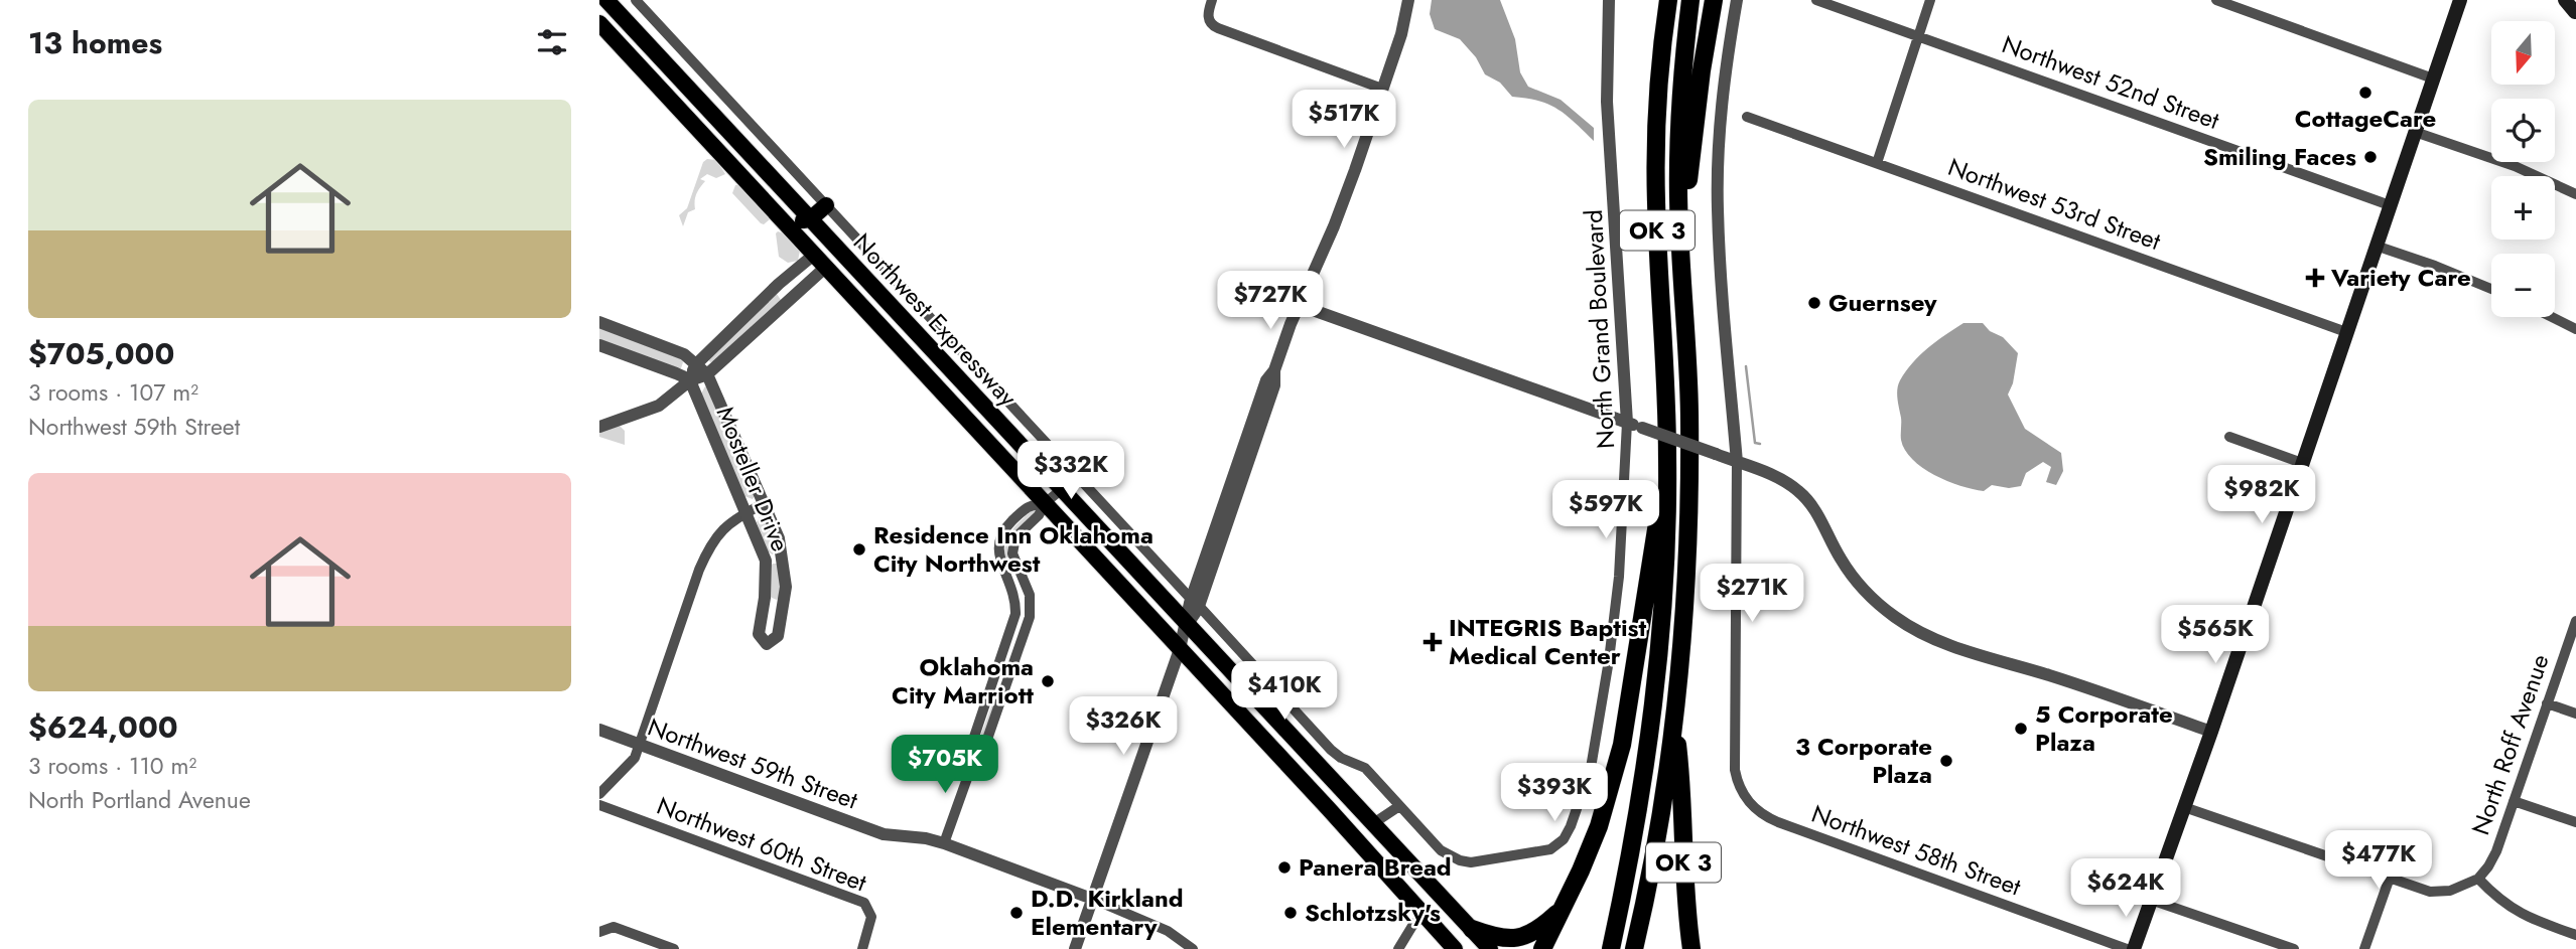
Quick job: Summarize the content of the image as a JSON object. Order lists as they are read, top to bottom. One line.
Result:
{"streets":{"highway":["OK 3","Northwest Expressway"],"street":["Northwest 52nd Street","Northwest 53rd Street","North Grand Boulevard","Mosteller Drive","North Roff Avenue","Northwest 59th Street","Northwest 60th Street","Northwest 58th Street"]},"crossings":[["Northwest Expressway","North Grand Boulevard"]],"places":{"other":["CottageCare","Smiling Faces","Guernsey","Residence Inn Oklahoma City Northwest","Oklahoma City Marriott","5 Corporate Plaza","3 Corporate Plaza","Panera Bread","D.D. Kirkland Elementary","Schlotzsky's"],"health":["Variety Care","INTEGRIS Baptist Medical Center"]},"north":"bottom","page":{"heading":"13 homes","map_buttons":["+","−"],"list":[{"name":"$705,000","note":"3 rooms · 107 m² · Northwest 59th Street"},{"name":"$624,000","note":"3 rooms · 110 m² · North Portland Avenue"}],"price":["$517K","$727K","$332K","$982K","$597K","$271K","$565K","$410K","$326K","$705K","$393K","$477K","$624K"]}}
